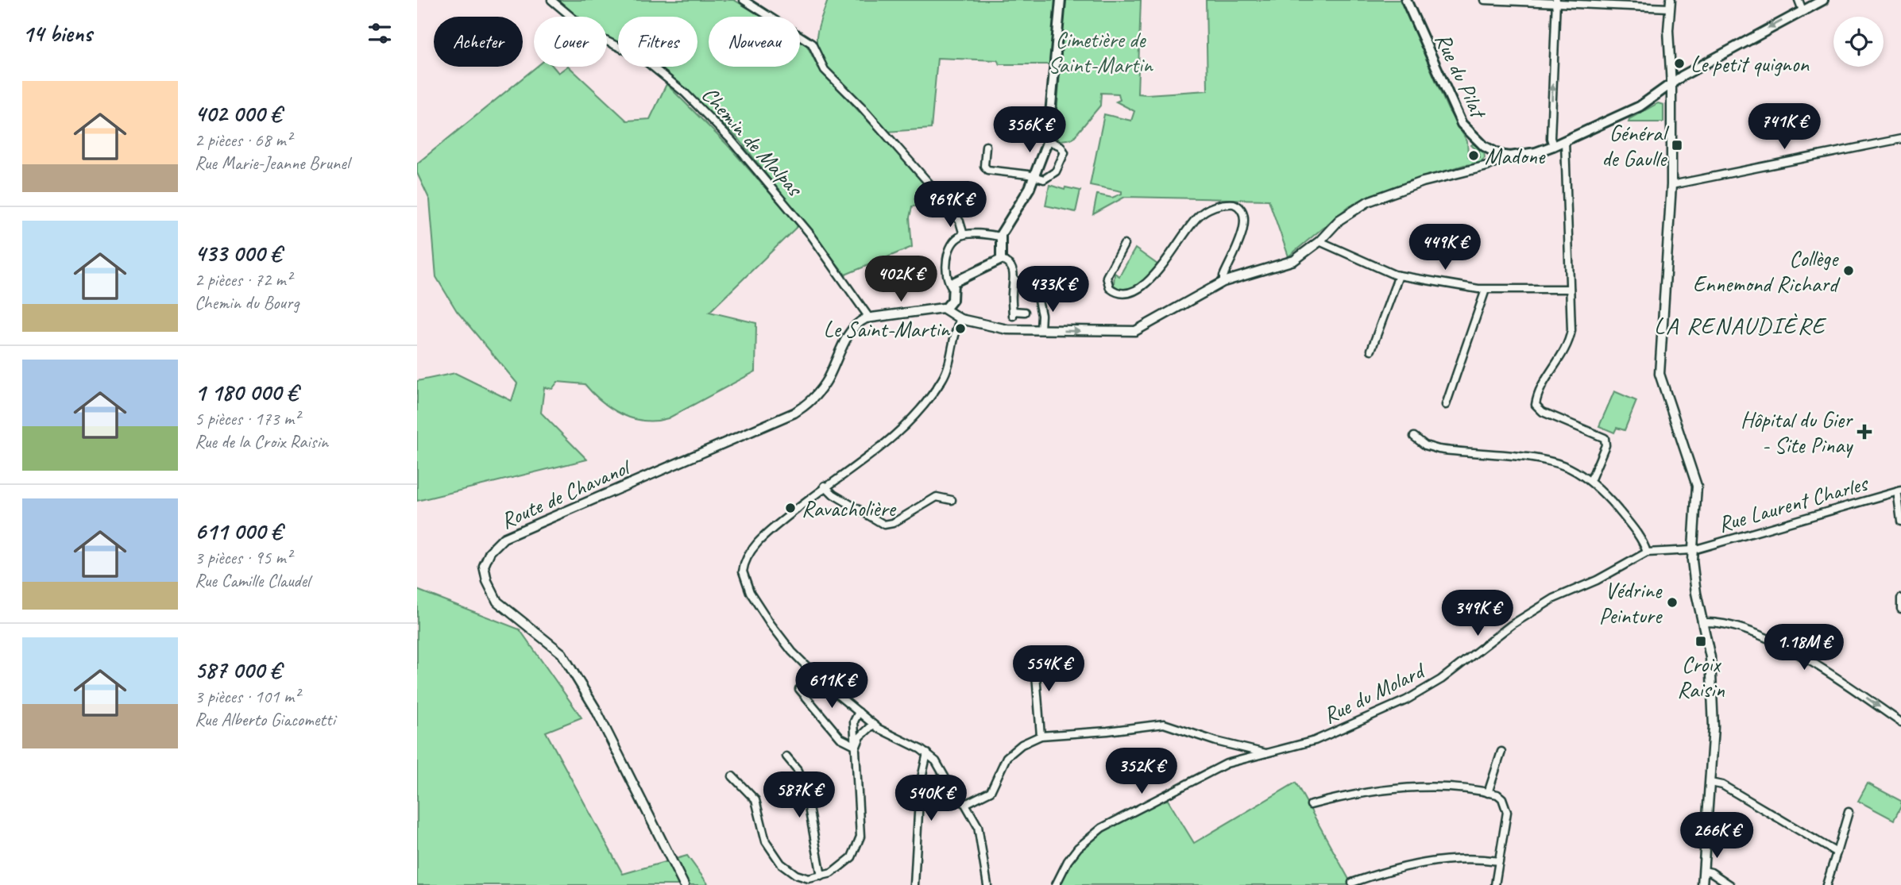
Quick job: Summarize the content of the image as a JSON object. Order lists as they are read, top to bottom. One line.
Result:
{"streets":{"main road":["Rue du Pilat"],"street":["Chemin de Malpas","Route de Chavanol","Rue Laurent Charles","Rue du Molard"]},"crossings":[["Chemin de Malpas","Route de Chavanol"],["Rue Laurent Charles","Rue du Molard"]],"districts":["LA RENAUDIÈRE"],"parks":["Cimetière de Saint-Martin"],"places":{"other":["Le petit quignon","Madone","Collège Ennemond Richard","Le Saint-Martin","Ravacholière","Védrine Peinture"],"transit":["Général de Gaulle","Croix Raisin"],"health":["Hôpital du Gier - Site Pinay"]},"page":{"heading":"14 biens","chip":["Acheter","Louer","Filtres","Nouveau"],"list":[{"name":"402 000 €","note":"2 pièces · 68 m² · Rue Marie-Jeanne Brunel"},{"name":"433 000 €","note":"2 pièces · 72 m² · Chemin du Bourg"},{"name":"1 180 000 €","note":"5 pièces · 173 m² · Rue de la Croix Raisin"},{"name":"611 000 €","note":"3 pièces · 95 m² · Rue Camille Claudel"},{"name":"587 000 €","note":"3 pièces · 101 m² · Rue Alberto Giacometti"}],"price":["741K €","356K €","969K €","449K €","402K €","433K €","349K €","1.18M €","554K €","611K €","352K €","587K €","540K €","266K €"]}}
